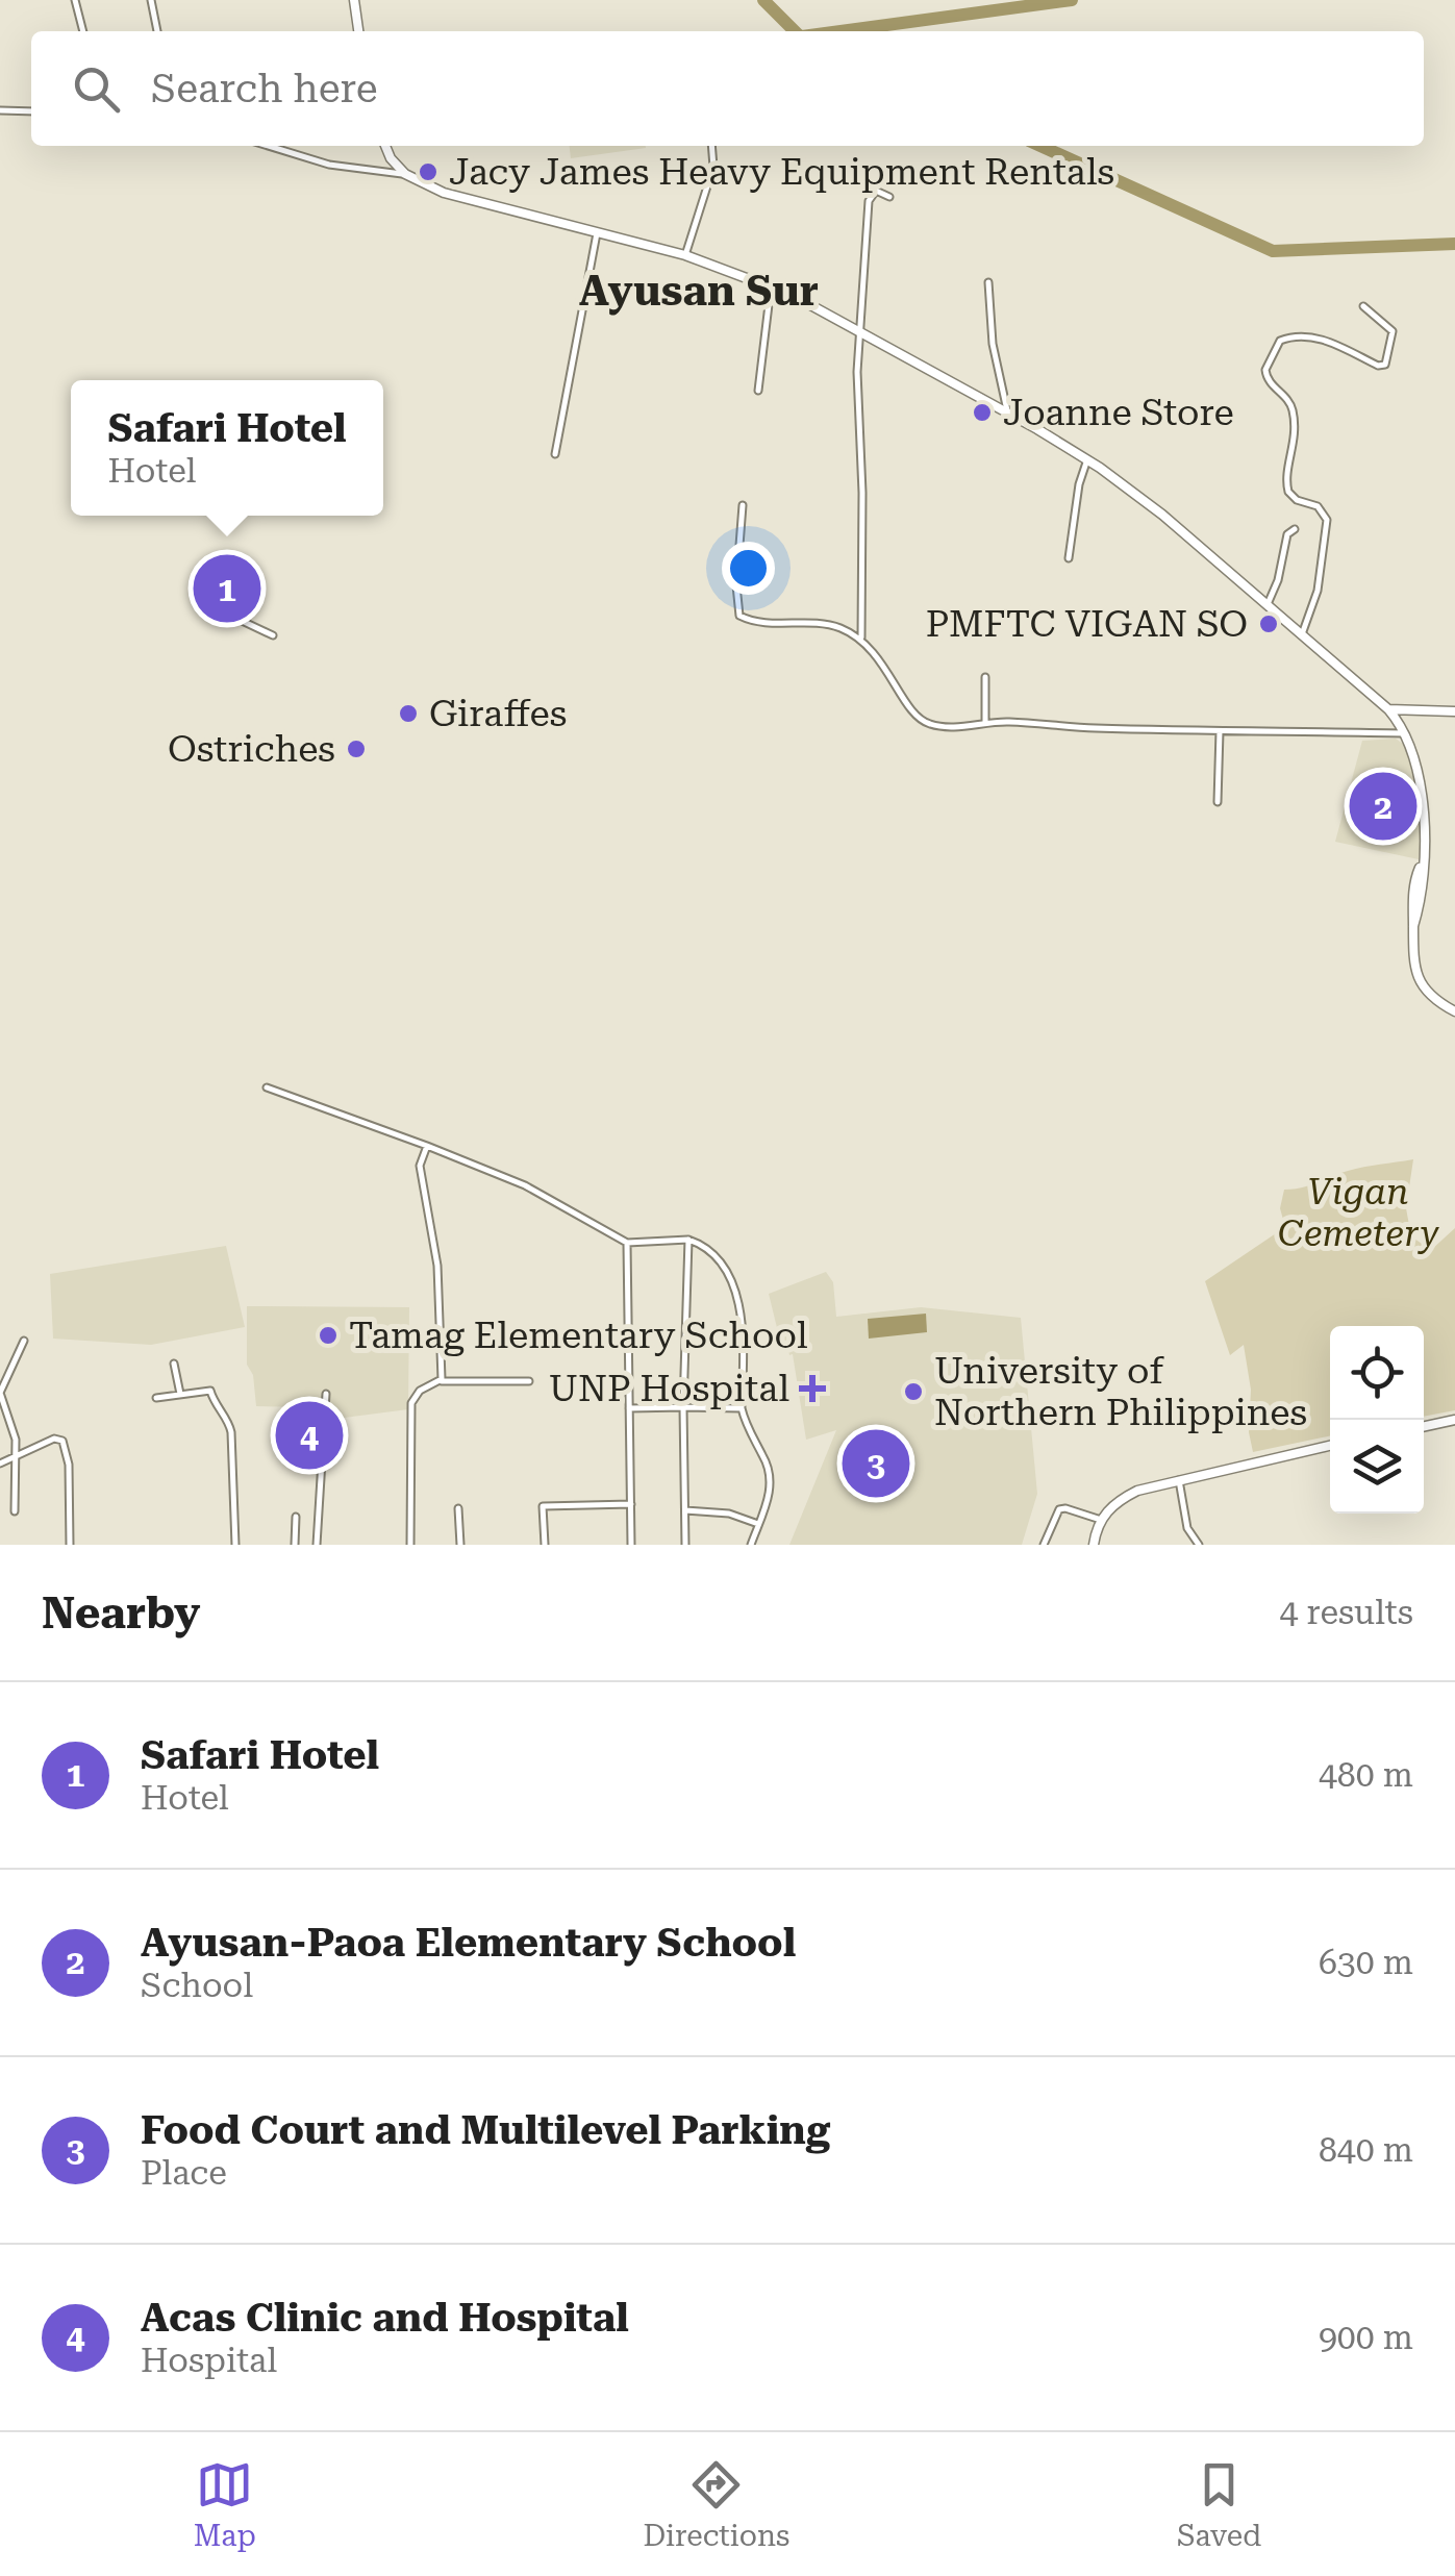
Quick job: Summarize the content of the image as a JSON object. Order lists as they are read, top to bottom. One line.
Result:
{"districts":["Ayusan Sur"],"parks":["Vigan Cemetery"],"places":{"other":["Jacy James Heavy Equipment Rentals","Joanne Store","PMFTC VIGAN SO","Giraffes","Ostriches","Tamag Elementary School","University of Northern Philippines"],"health":["UNP Hospital"]},"page":{"search":"Search here","popup":["Safari Hotel","Hotel"],"pins":["1","2","4","3"],"heading":["Nearby","4 results"],"list":[{"mark":"1","name":"Safari Hotel","note":"Hotel","value":"480 m"},{"mark":"2","name":"Ayusan-Paoa Elementary School","note":"School","value":"630 m"},{"mark":"3","name":"Food Court and Multilevel Parking","note":"Place","value":"840 m"},{"mark":"4","name":"Acas Clinic and Hospital","note":"Hospital","value":"900 m"}],"nav":["Map","Directions","Saved"]}}
